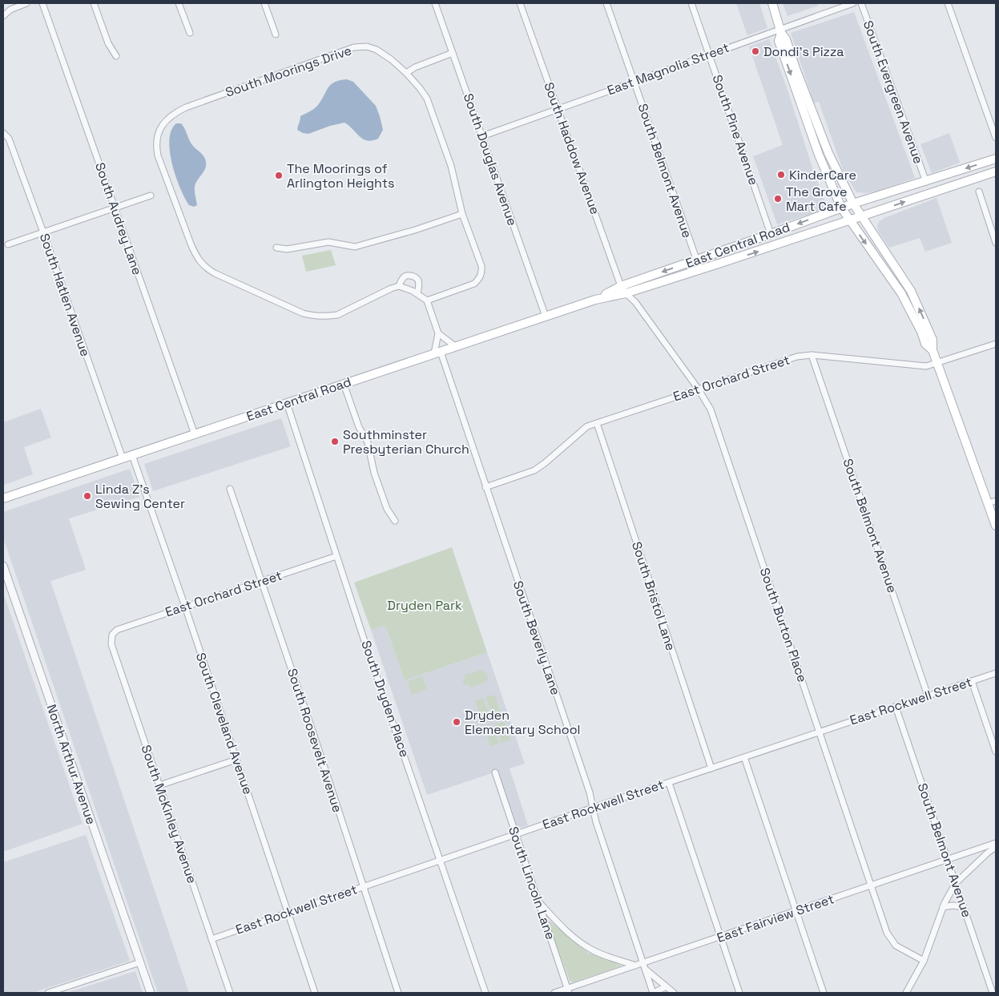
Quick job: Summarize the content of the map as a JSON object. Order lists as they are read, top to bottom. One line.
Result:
{"streets":{"main road":["East Central Road"],"street":["East Magnolia Street","South Moorings Drive","South Evergreen Avenue","South Pine Avenue","South Haddow Avenue","South Douglas Avenue","South Belmont Avenue","South Audrey Lane","South Hatlen Avenue","East Orchard Street","South Bristol Lane","South Burton Place","South Beverly Lane","South Dryden Place","East Rockwell Street","South Cleveland Avenue","South Roosevelt Avenue","North Arthur Avenue","South McKinley Avenue","South Lincoln Lane","East Fairview Street"]},"crossings":[["East Magnolia Street","South Pine Avenue"],["East Magnolia Street","South Haddow Avenue"],["East Magnolia Street","South Douglas Avenue"],["East Magnolia Street","South Belmont Avenue"],["South Evergreen Avenue","East Central Road"],["South Pine Avenue","East Central Road"],["South Haddow Avenue","East Central Road"],["South Haddow Avenue","South Burton Place"],["South Douglas Avenue","East Central Road"],["South Belmont Avenue","East Central Road"],["South Belmont Avenue","East Orchard Street"],["South Belmont Avenue","East Rockwell Street"],["South Belmont Avenue","East Fairview Street"],["South Audrey Lane","East Central Road"],["East Central Road","South Hatlen Avenue"],["East Central Road","South Burton Place"],["East Central Road","South Beverly Lane"],["East Central Road","South Dryden Place"],["East Central Road","South Cleveland Avenue"],["East Orchard Street","South Bristol Lane"],["East Orchard Street","South Burton Place"],["East Orchard Street","South Beverly Lane"],["East Orchard Street","South Dryden Place"],["East Orchard Street","South Cleveland Avenue"],["East Orchard Street","South Roosevelt Avenue"],["East Orchard Street","South McKinley Avenue"],["South Bristol Lane","East Rockwell Street"],["South Burton Place","East Rockwell Street"],["South Burton Place","East Fairview Street"],["South Beverly Lane","East Rockwell Street"],["South Beverly Lane","East Fairview Street"],["South Dryden Place","East Rockwell Street"],["East Rockwell Street","South Cleveland Avenue"],["East Rockwell Street","South Roosevelt Avenue"],["East Rockwell Street","South McKinley Avenue"],["East Rockwell Street","South Lincoln Lane"],["South Lincoln Lane","East Fairview Street"]],"parks":["Dryden Park"],"places":["Dondi's Pizza","KinderCare","The Moorings of Arlington Heights","The Grove Mart Cafe","Southminster Presbyterian Church","Linda Z's Sewing Center","Dryden Elementary School"]}
